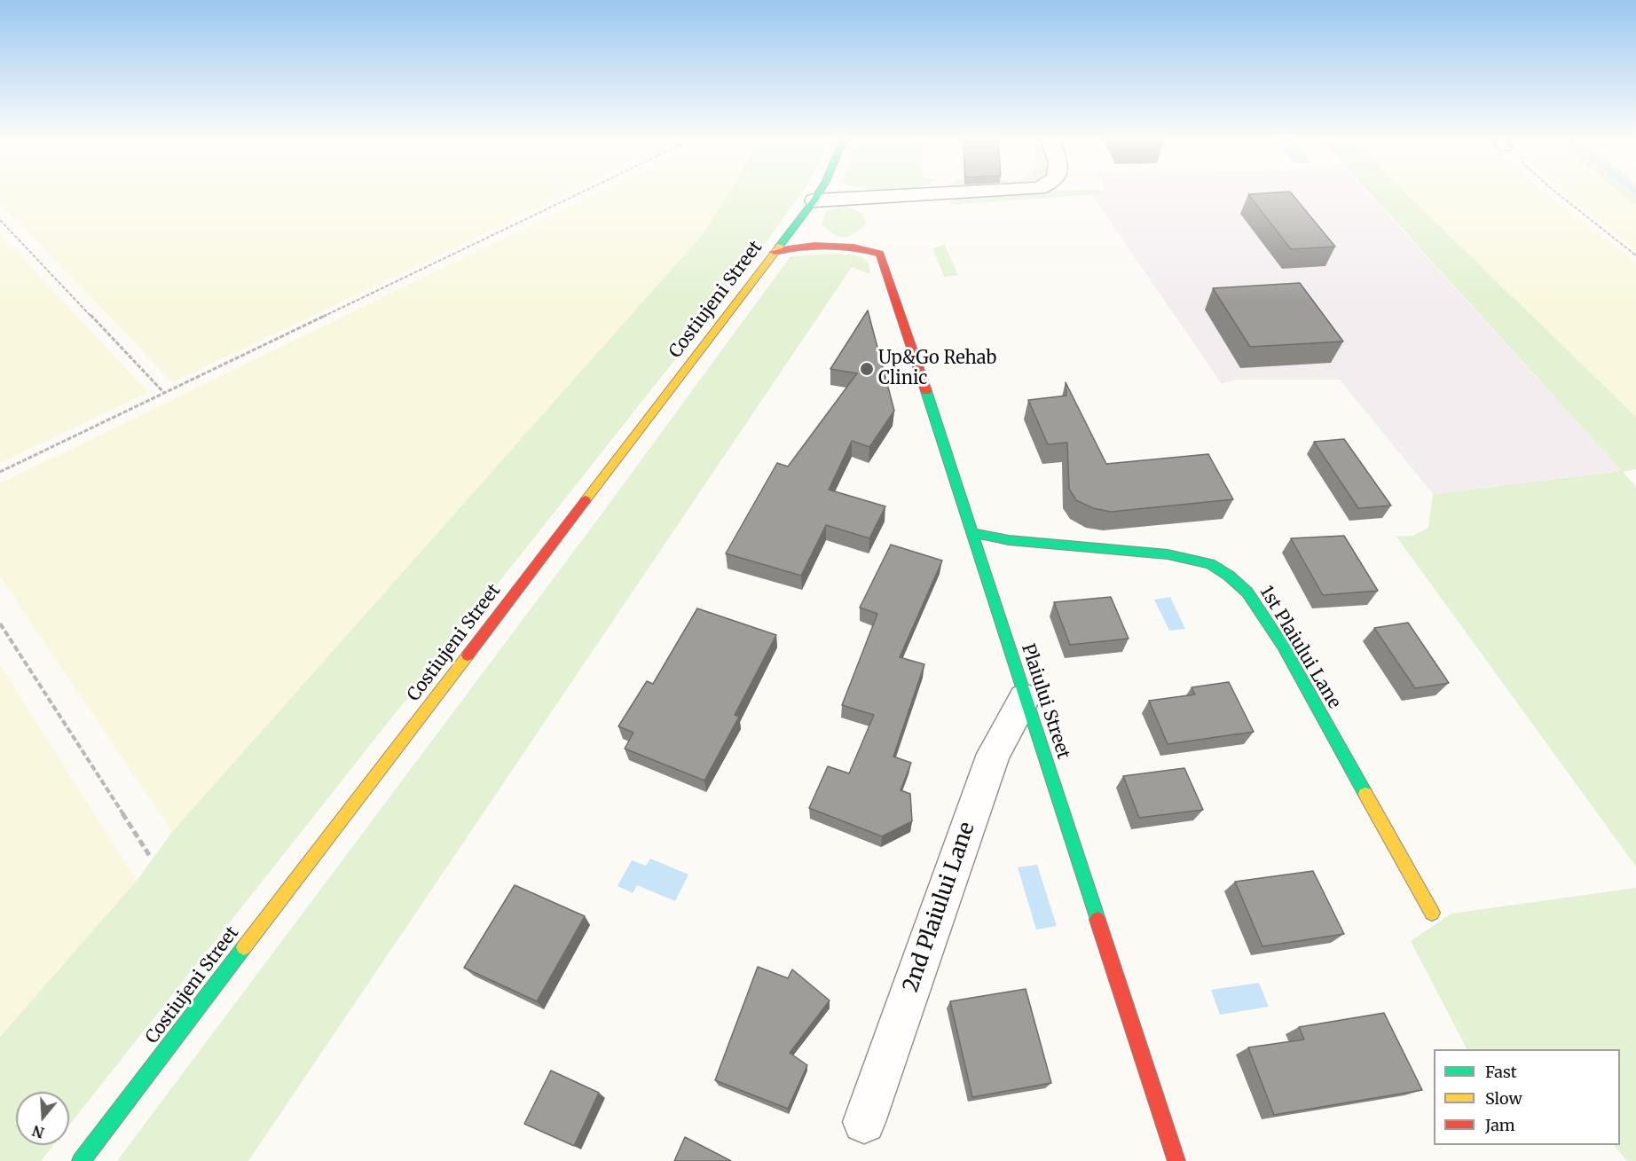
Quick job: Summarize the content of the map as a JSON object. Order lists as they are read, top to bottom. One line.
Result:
{"streets":{"street":["Costiujeni Street","1st Plaiului Lane","Plaiului Street","2nd Plaiului Lane"]},"crossings":[["Costiujeni Street","Plaiului Street"],["1st Plaiului Lane","Plaiului Street"],["Plaiului Street","2nd Plaiului Lane"]],"places":["Up&Go Rehab Clinic"],"legend":["Fast","Slow","Jam"],"north":"bottom"}
